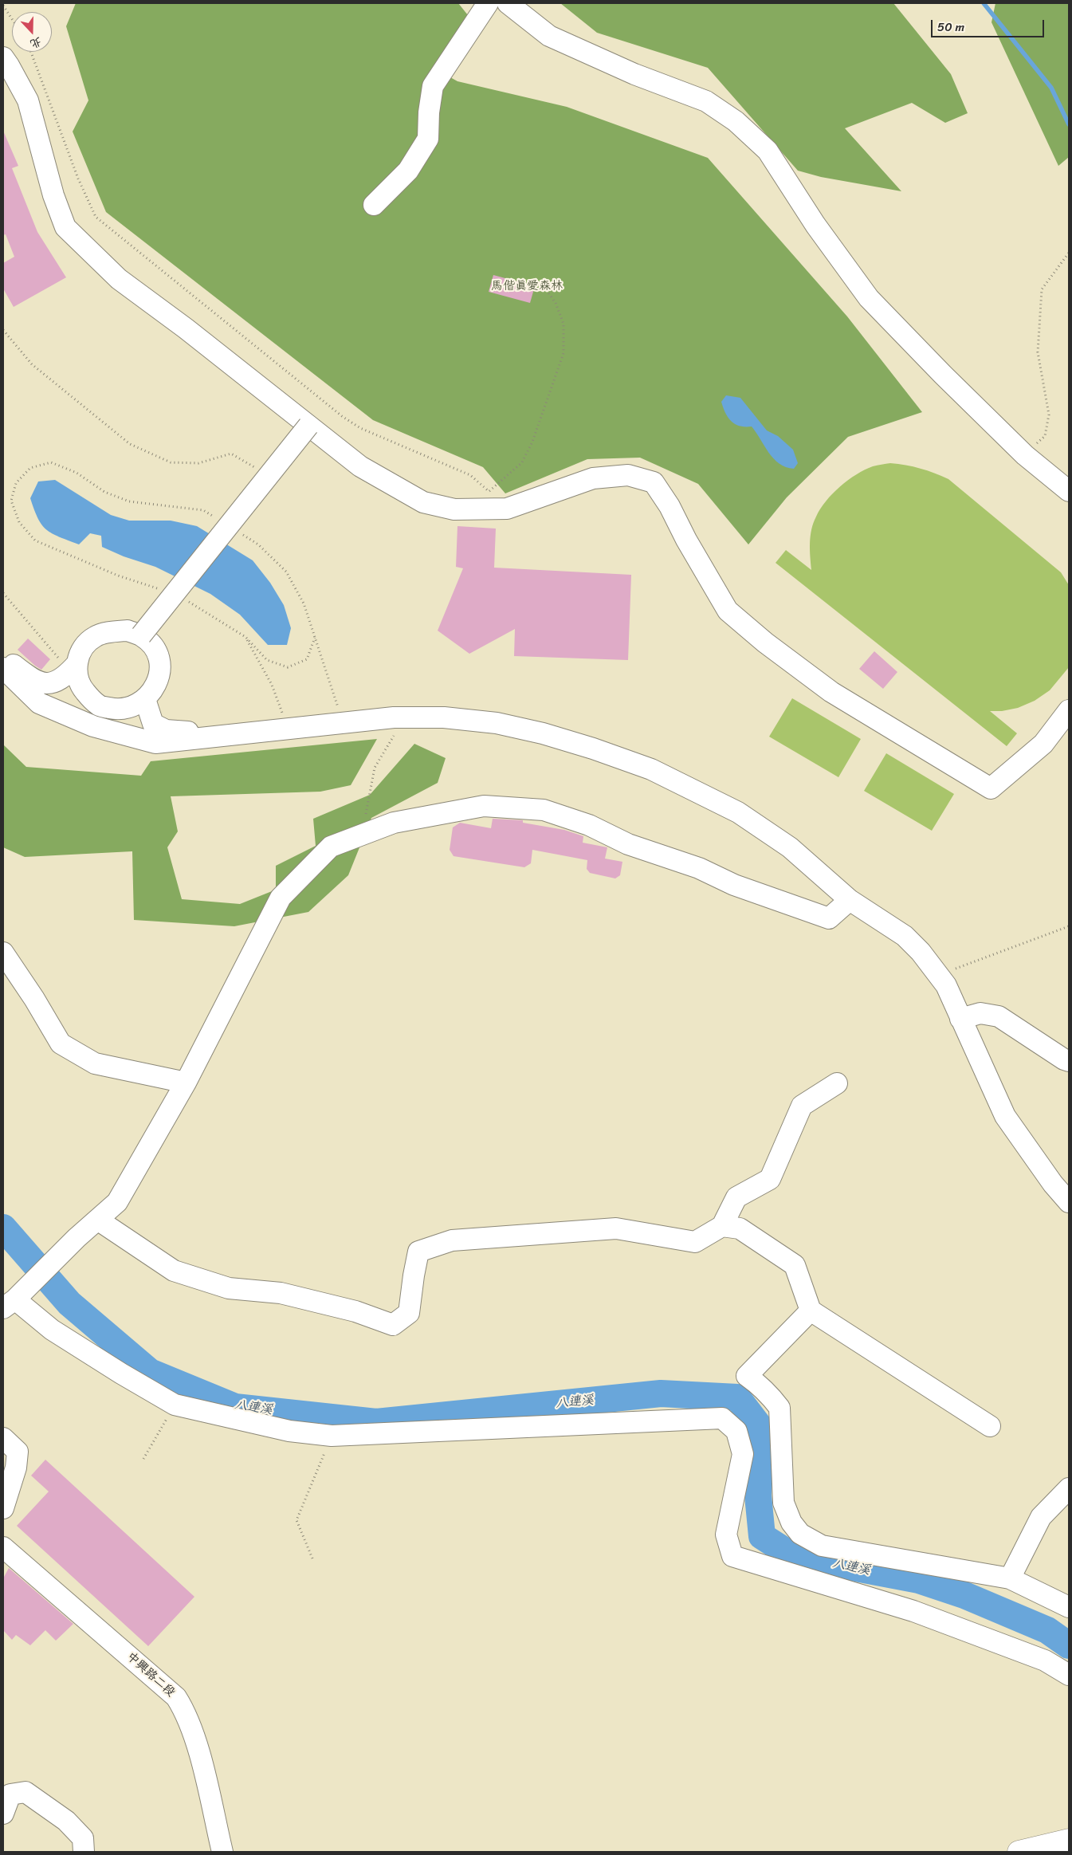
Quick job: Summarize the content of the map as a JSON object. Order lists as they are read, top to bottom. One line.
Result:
{"streets":{"street":["中興路二段"]},"water":["八連溪"],"parks":["馬偕真愛森林"],"scale_bar":"50 m","north":"bottom"}
